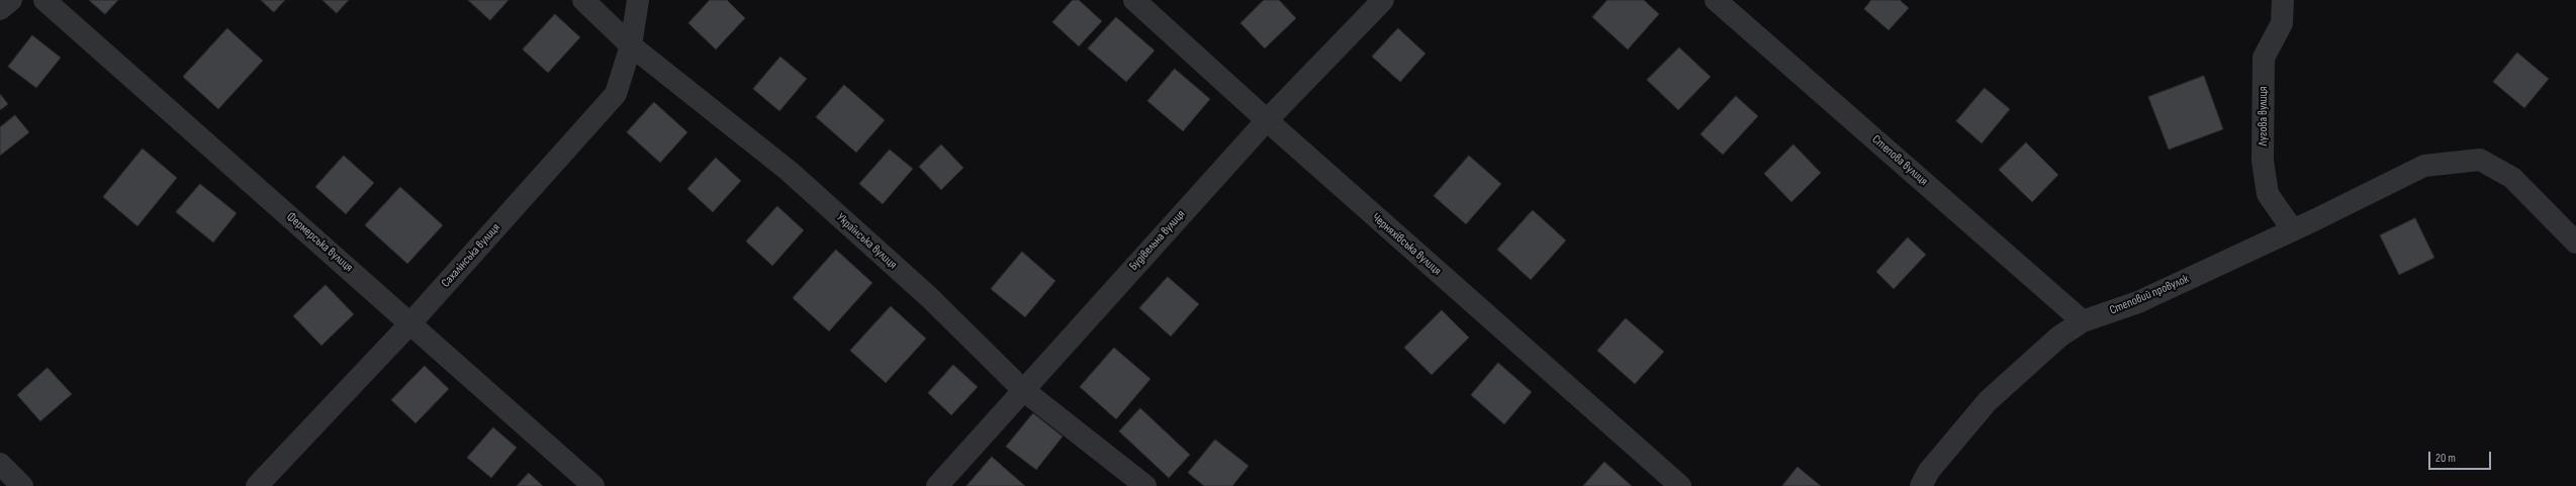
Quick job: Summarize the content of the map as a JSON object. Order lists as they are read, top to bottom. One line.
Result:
{"streets":{"street":["Лугова вулиця","Степова вулиця","Будівельна вулиця","Українська вулиця","Фермерська вулиця","Черняхівська вулиця","Сахалінська вулиця","Степовий провулок"]},"crossings":[["Лугова вулиця","Степовий провулок"],["Степова вулиця","Степовий провулок"],["Будівельна вулиця","Українська вулиця"],["Будівельна вулиця","Черняхівська вулиця"],["Українська вулиця","Сахалінська вулиця"],["Фермерська вулиця","Сахалінська вулиця"]],"scale_bar":"20 m"}
